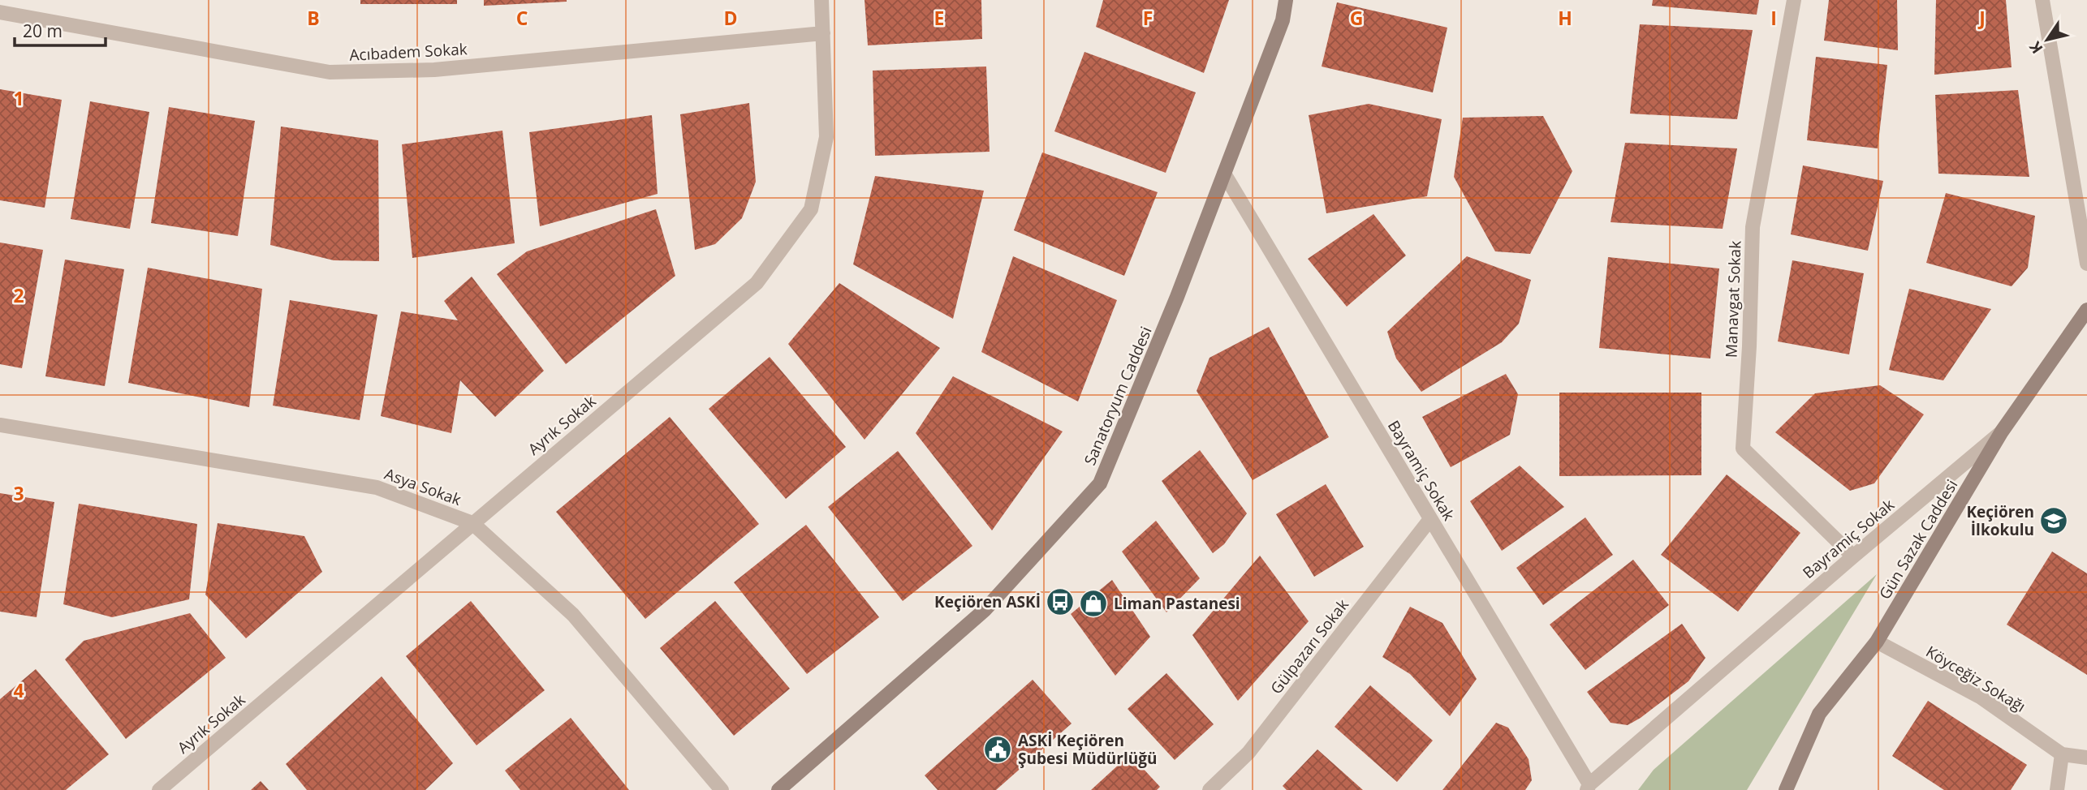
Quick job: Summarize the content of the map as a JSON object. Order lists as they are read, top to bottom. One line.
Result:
{"streets":{"main road":["Sanatoryum Caddesi","Gün Sazak Caddesi"],"street":["Acıbadem Sokak","Manavgat Sokak","Ayrık Sokak","Bayramiç Sokak","Asya Sokak","Gülpazarı Sokak","Köyceğiz Sokağı"]},"crossings":[["Acıbadem Sokak","Ayrık Sokak"],["Manavgat Sokak","Bayramiç Sokak"],["Sanatoryum Caddesi","Bayramiç Sokak"],["Ayrık Sokak","Asya Sokak"],["Bayramiç Sokak","Gün Sazak Caddesi"],["Bayramiç Sokak","Gülpazarı Sokak"],["Gün Sazak Caddesi","Köyceğiz Sokağı"]],"places":{"school or university":["Keçiören İlkokulu"],"bus stop":["Keçiören ASKİ"],"shop":["Liman Pastanesi"],"public building":["ASKİ Keçiören Şubesi Müdürlüğü"]},"scale_bar":"20 m","north":"bottom left","grid":{"columns":["B","C","D","E","F","G","H","I","J"],"rows":["1","2","3","4"]}}
